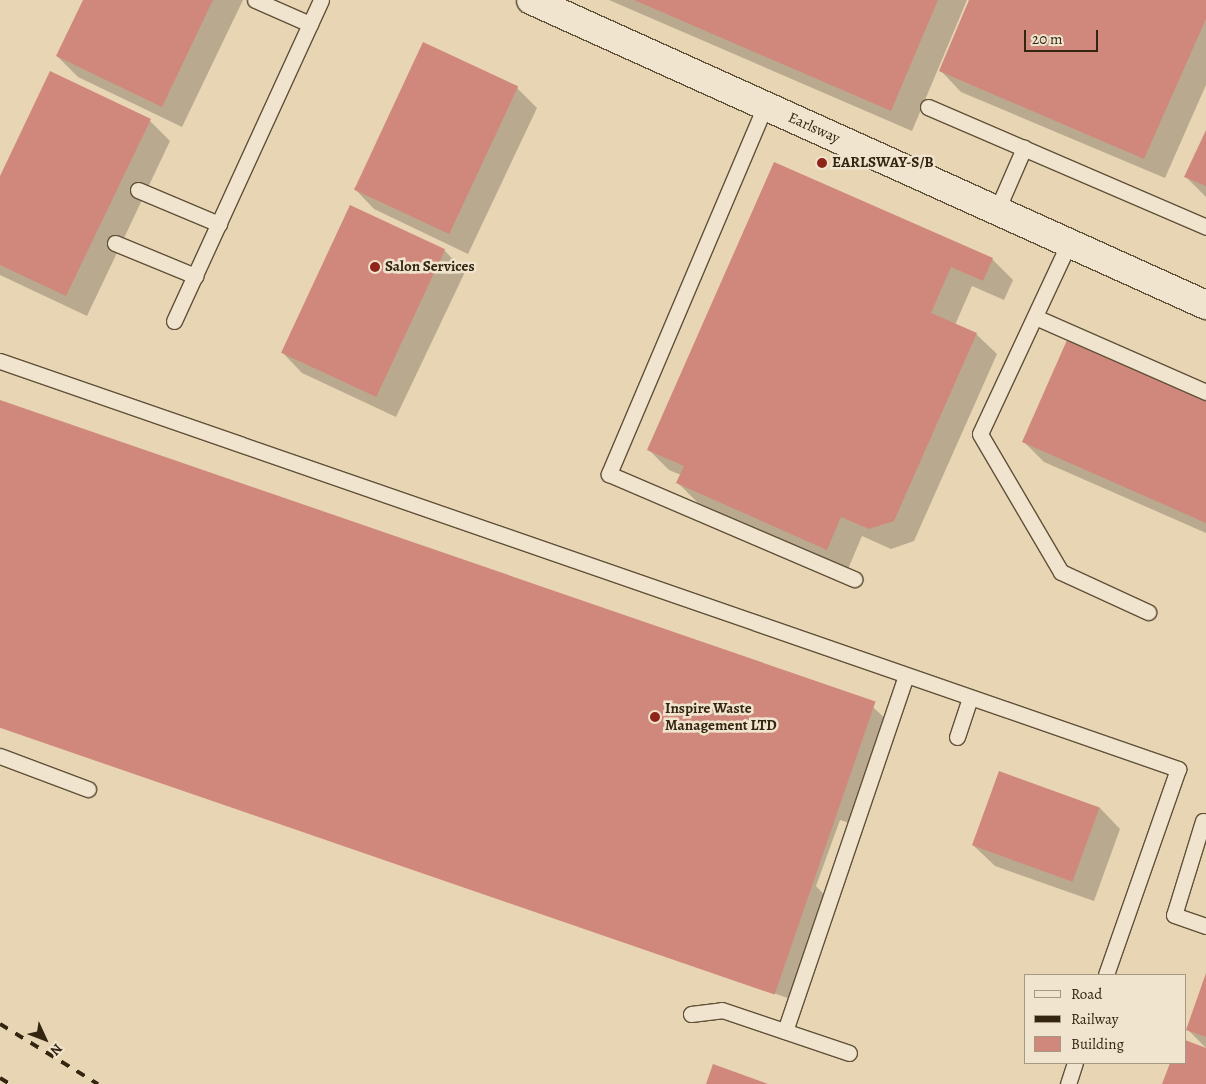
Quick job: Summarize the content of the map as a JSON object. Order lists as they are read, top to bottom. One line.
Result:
{"streets":{"street":["Earlsway"]},"places":["EARLSWAY-S/B","Salon Services","Inspire Waste Management LTD"],"legend":["Road","Railway","Building"],"scale_bar":"20 m","north":"bottom right"}
